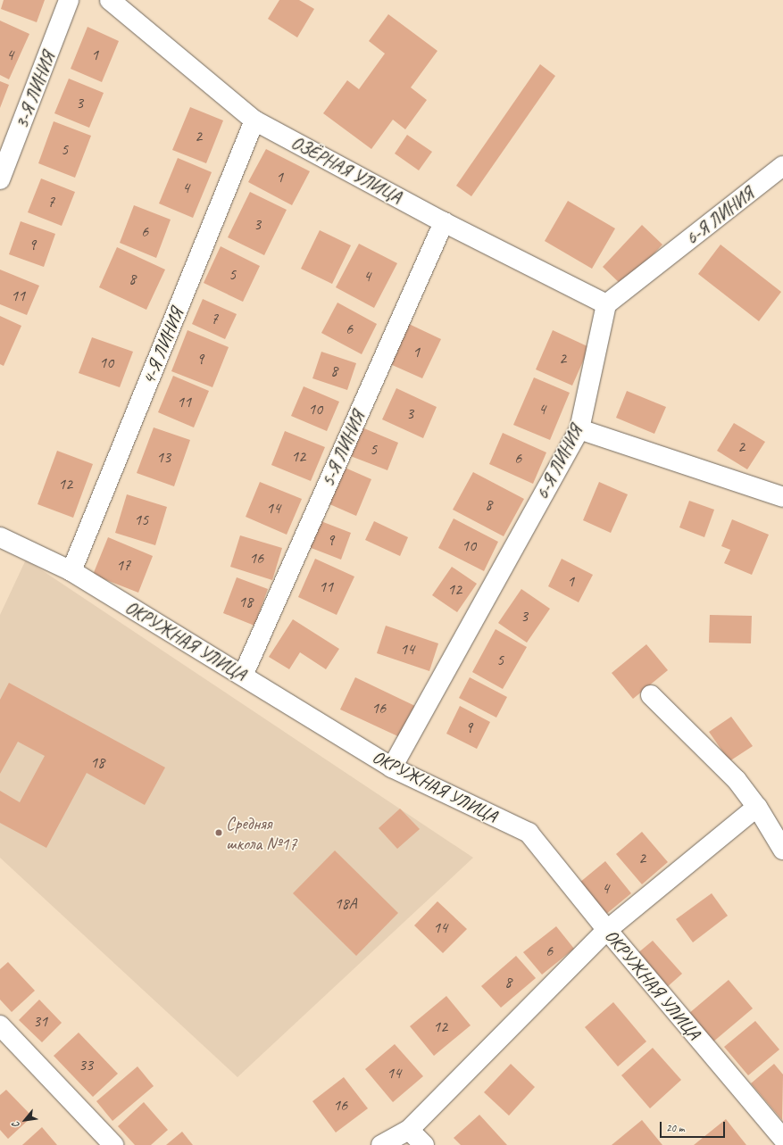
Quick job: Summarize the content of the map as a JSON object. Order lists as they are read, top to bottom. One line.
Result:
{"streets":{"street":["3-Я ЛИНИЯ","ОЗЁРНАЯ УЛИЦА","6-Я ЛИНИЯ","4-Я ЛИНИЯ","5-Я ЛИНИЯ","ОКРУЖНАЯ УЛИЦА"]},"crossings":[["ОЗЁРНАЯ УЛИЦА","6-Я ЛИНИЯ"],["ОЗЁРНАЯ УЛИЦА","4-Я ЛИНИЯ"],["ОЗЁРНАЯ УЛИЦА","5-Я ЛИНИЯ"],["6-Я ЛИНИЯ","ОКРУЖНАЯ УЛИЦА"],["4-Я ЛИНИЯ","ОКРУЖНАЯ УЛИЦА"],["5-Я ЛИНИЯ","ОКРУЖНАЯ УЛИЦА"]],"places":["Средняя школа №17"],"house_numbers":["4","1","3","2","5","1","4","7","3","6","9","5","4","8","11","7","6","1","2","9","10","8","11","10","4","3","2","5","12","13","6","12","8","14","15","9","10","16","17","1","11","12","18","3","14","5","16","9","18","2","4","18А","14","6","8","31","12","33","14","16"],"scale_bar":"20 m","north":"bottom left"}
